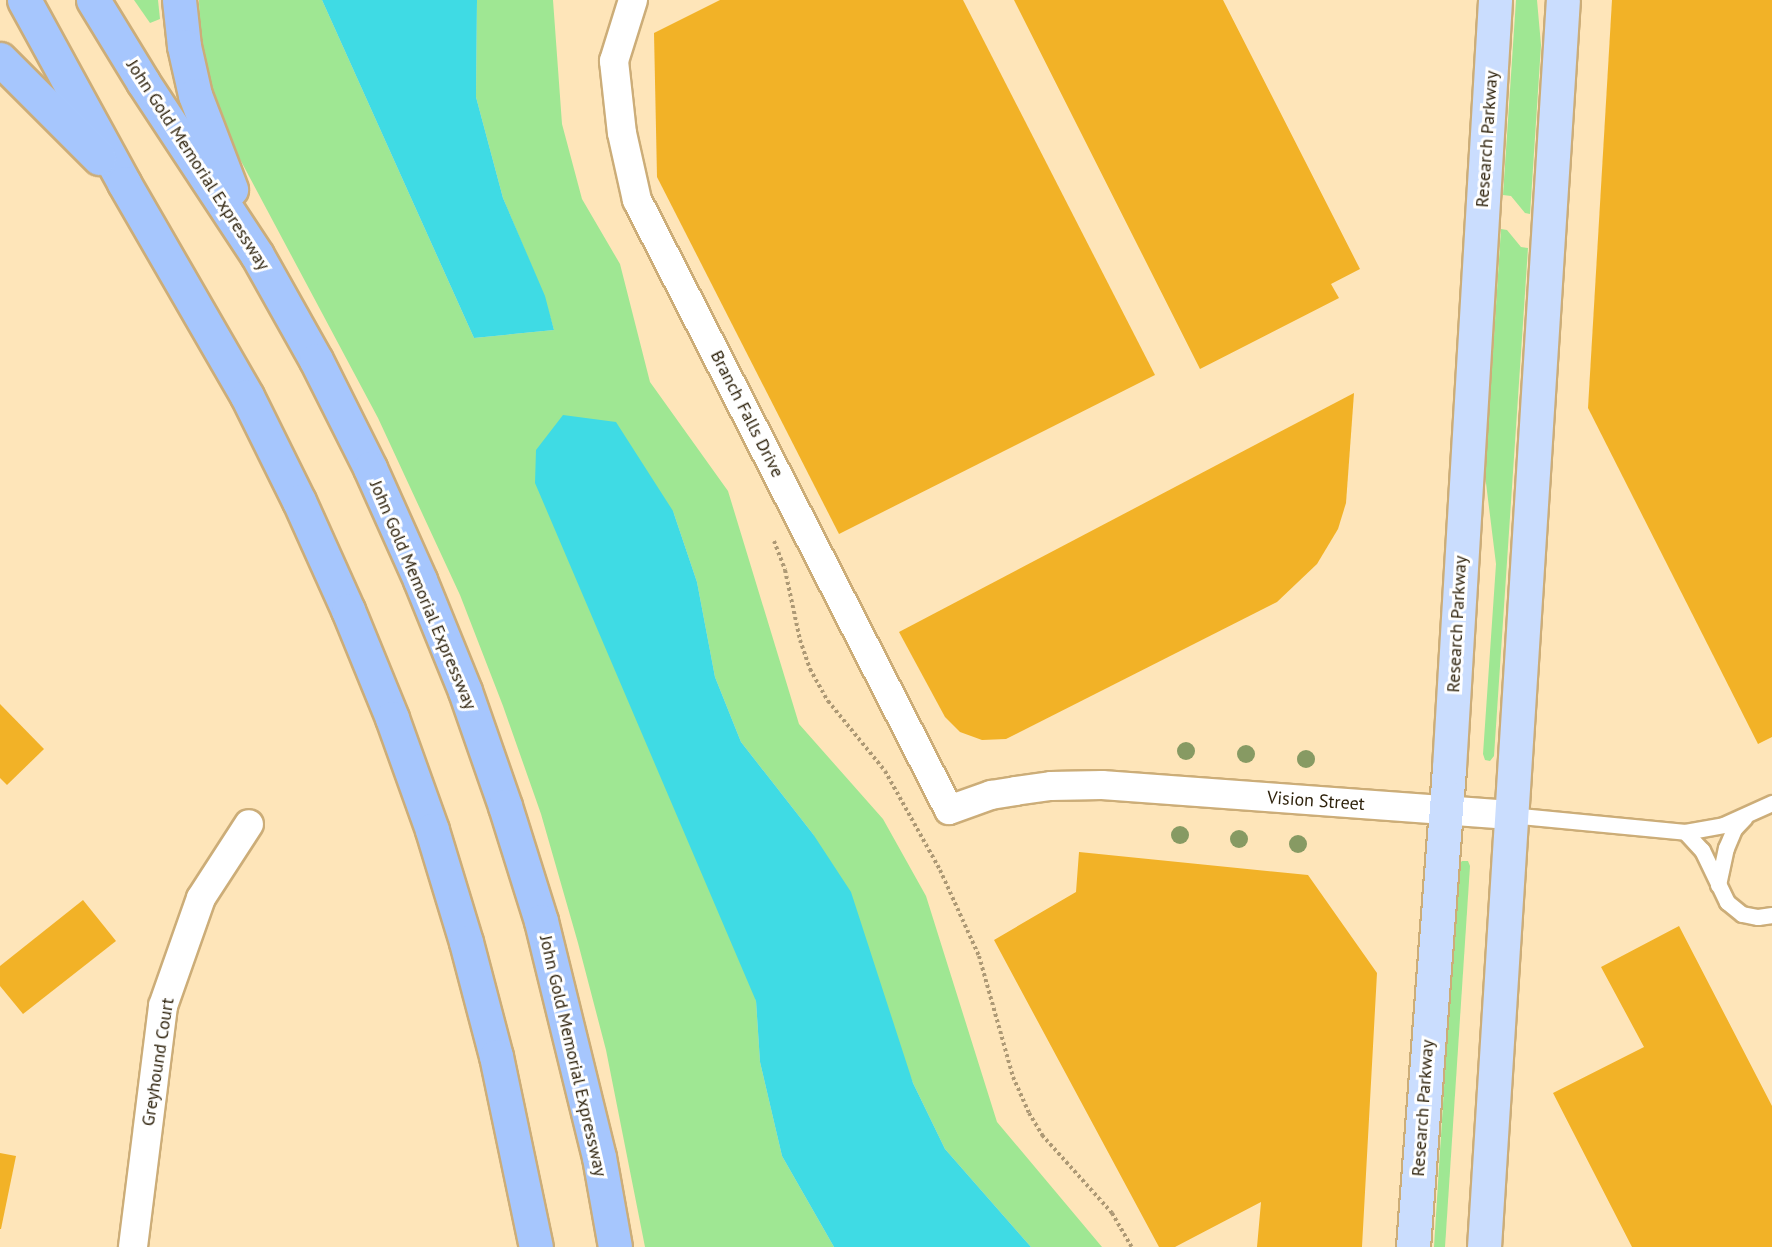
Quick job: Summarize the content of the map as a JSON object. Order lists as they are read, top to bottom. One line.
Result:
{"streets":{"highway":["John Gold Memorial Expressway"],"main road":["Research Parkway"],"street":["Branch Falls Drive","Vision Street","Greyhound Court"]},"crossings":[["Research Parkway","Vision Street"],["Branch Falls Drive","Vision Street"]]}
